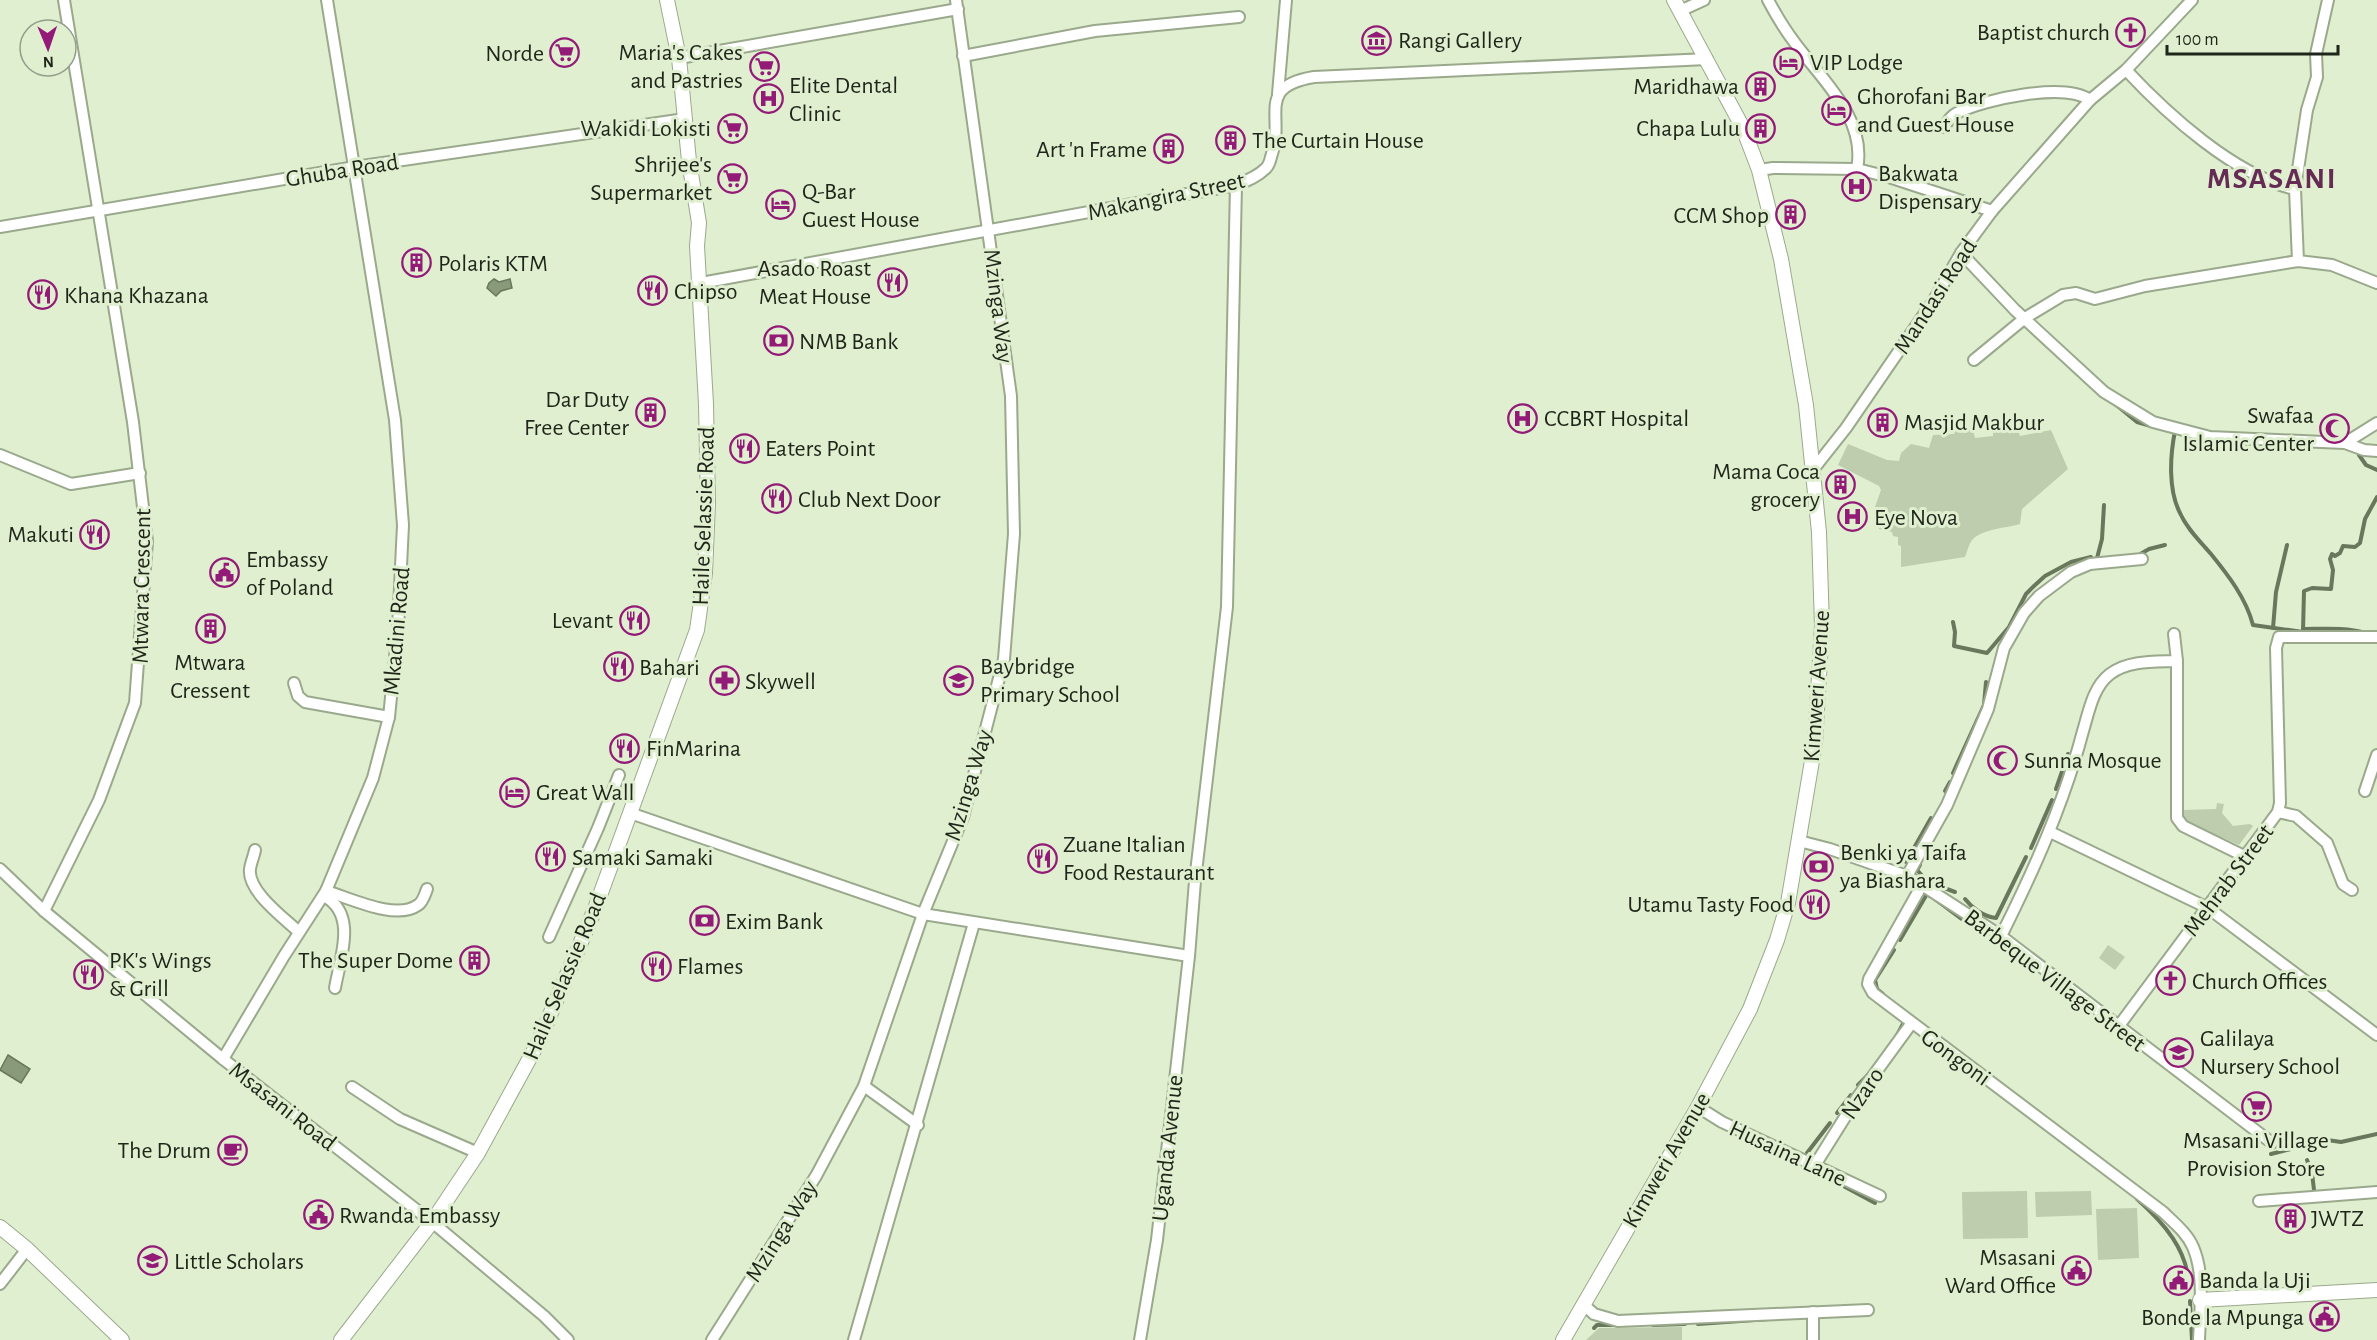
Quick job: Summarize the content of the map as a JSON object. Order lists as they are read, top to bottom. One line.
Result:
{"streets":{"street":["Ghuba Road","Makangira Street","Mandasi Road","Mzinga Way","Haile Selassie Road","Mtwara Crescent","Mkadini Road","Kimweri Avenue","Mehrab Street","Barbeque Village Street","Gongoni","Nzaro","Msasani Road","Uganda Avenue","Husaina Lane"]},"crossings":[["Ghuba Road","Haile Selassie Road"],["Ghuba Road","Mtwara Crescent"],["Ghuba Road","Mkadini Road"],["Makangira Street","Mzinga Way"],["Makangira Street","Haile Selassie Road"],["Makangira Street","Uganda Avenue"],["Mandasi Road","Kimweri Avenue"],["Haile Selassie Road","Msasani Road"],["Mtwara Crescent","Msasani Road"],["Mkadini Road","Msasani Road"],["Kimweri Avenue","Husaina Lane"],["Mehrab Street","Barbeque Village Street"],["Barbeque Village Street","Gongoni"],["Gongoni","Nzaro"],["Nzaro","Husaina Lane"]],"districts":["MSASANI"],"places":{"church":["Baptist church","Church Offices"],"museum":["Rangi Gallery"],"supermarket":["Norde","Maria's Cakes and Pastries","Wakidi Lokisti","Shrijee's Supermarket","Msasani Village Provision Store"],"hotel":["VIP Lodge","Ghorofani Bar and Guest House","Q-Bar Guest House","Great Wall"],"building":["Maridhawa","Chapa Lulu","The Curtain House","Art 'n Frame","CCM Shop","Polaris KTM","Dar Duty Free Center","Masjid Makbur","Mama Coca grocery","Mtwara Cressent","The Super Dome","JWTZ"],"hospital":["Elite Dental Clinic","Bakwata Dispensary","CCBRT Hospital","Eye Nova"],"restaurant":["Asado Roast Meat House","Chipso","Khana Khazana","Eaters Point","Club Next Door","Makuti","Levant","Bahari","FinMarina","Samaki Samaki","Zuane Italian Food Restaurant","Utamu Tasty Food","Flames","PK's Wings & Grill"],"bank":["NMB Bank","Benki ya Taifa ya Biashara","Exim Bank"],"mosque":["Swafaa Islamic Center","Sunna Mosque"],"public building":["Embassy of Poland","Rwanda Embassy","Msasani Ward Office","Banda la Uji","Bonde la Mpunga"],"school or university":["Baybridge Primary School","Galilaya Nursery School","Little Scholars"],"pharmacy":["Skywell"],"cafe":["The Drum"]},"scale_bar":"100 m","north":"bottom"}
